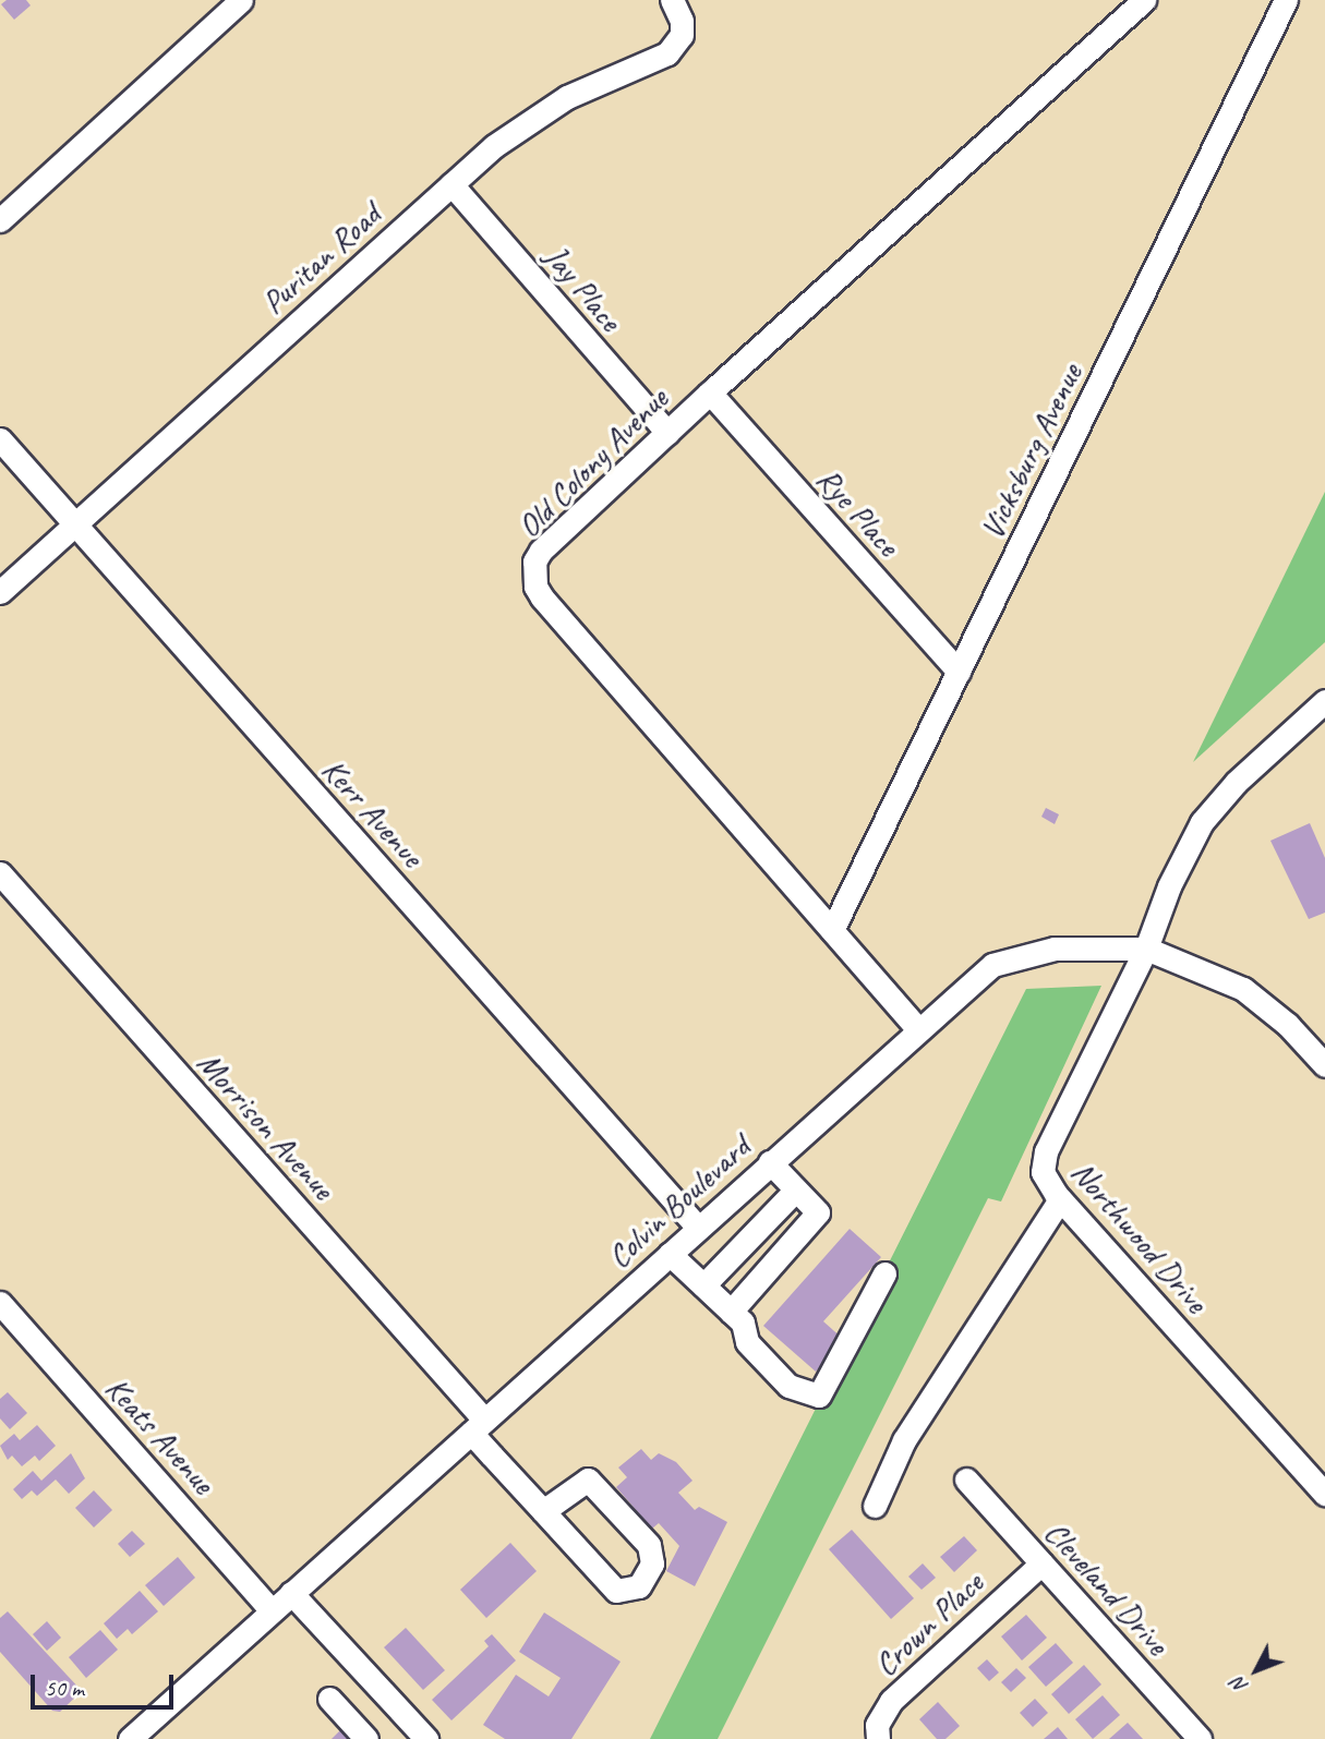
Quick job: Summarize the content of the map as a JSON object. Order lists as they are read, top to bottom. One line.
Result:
{"streets":{"street":["Puritan Road","Jay Place","Vicksburg Avenue","Old Colony Avenue","Rye Place","Kerr Avenue","Morrison Avenue","Colvin Boulevard","Northwood Drive","Keats Avenue","Cleveland Drive","Crown Place"]},"crossings":[["Puritan Road","Jay Place"],["Puritan Road","Kerr Avenue"],["Jay Place","Old Colony Avenue"],["Vicksburg Avenue","Old Colony Avenue"],["Vicksburg Avenue","Rye Place"],["Old Colony Avenue","Rye Place"],["Old Colony Avenue","Colvin Boulevard"],["Kerr Avenue","Colvin Boulevard"],["Morrison Avenue","Colvin Boulevard"],["Colvin Boulevard","Northwood Drive"],["Colvin Boulevard","Keats Avenue"],["Cleveland Drive","Crown Place"]],"scale_bar":"50 m","north":"bottom left"}
